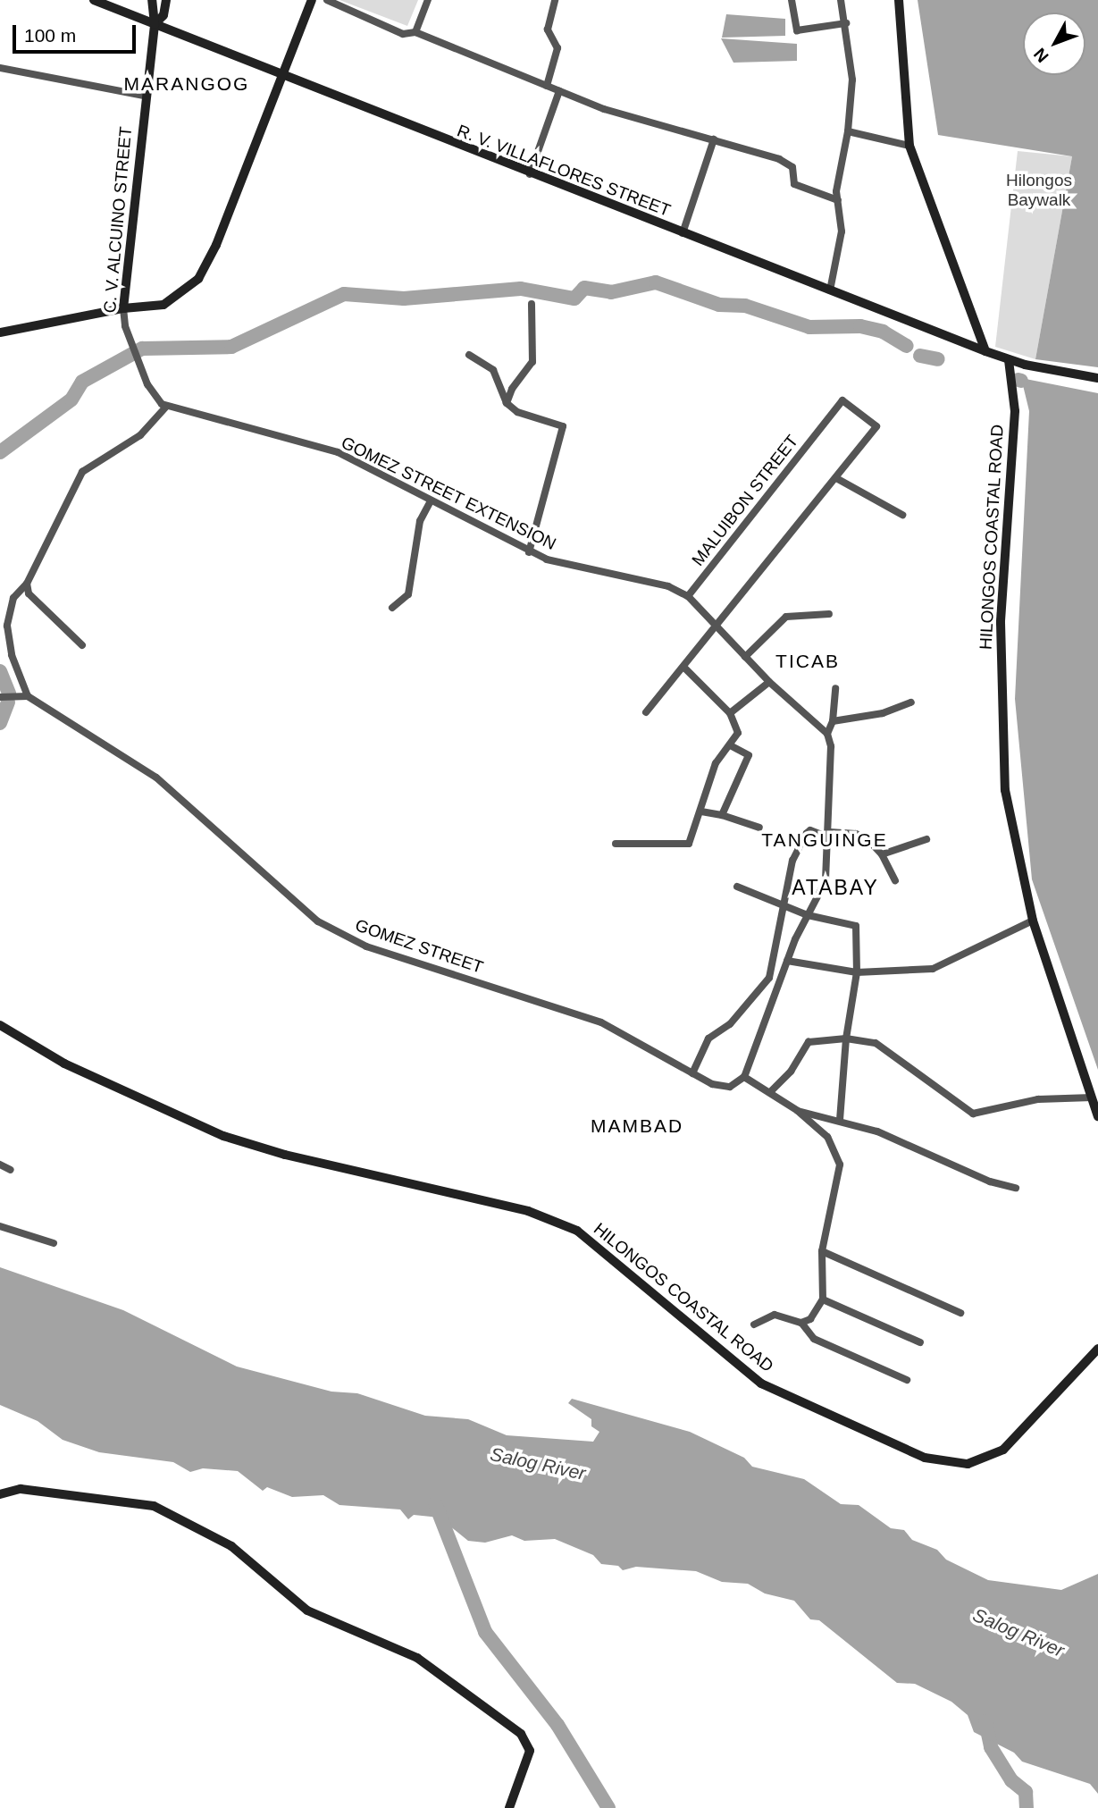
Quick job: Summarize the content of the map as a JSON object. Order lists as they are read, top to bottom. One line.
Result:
{"streets":{"street":["R. V. VILLAFLORES STREET","C. V. ALCUINO STREET","GOMEZ STREET EXTENSION","MALUIBON STREET","HILONGOS COASTAL ROAD","GOMEZ STREET"]},"crossings":[["R. V. VILLAFLORES STREET","C. V. ALCUINO STREET"],["R. V. VILLAFLORES STREET","HILONGOS COASTAL ROAD"],["C. V. ALCUINO STREET","GOMEZ STREET EXTENSION"],["GOMEZ STREET EXTENSION","MALUIBON STREET"]],"districts":["MARANGOG","TICAB","TANGUINGE","ATABAY","MAMBAD"],"water":["Salog River"],"parks":["Hilongos Baywalk"],"scale_bar":"100 m","north":"bottom left"}
